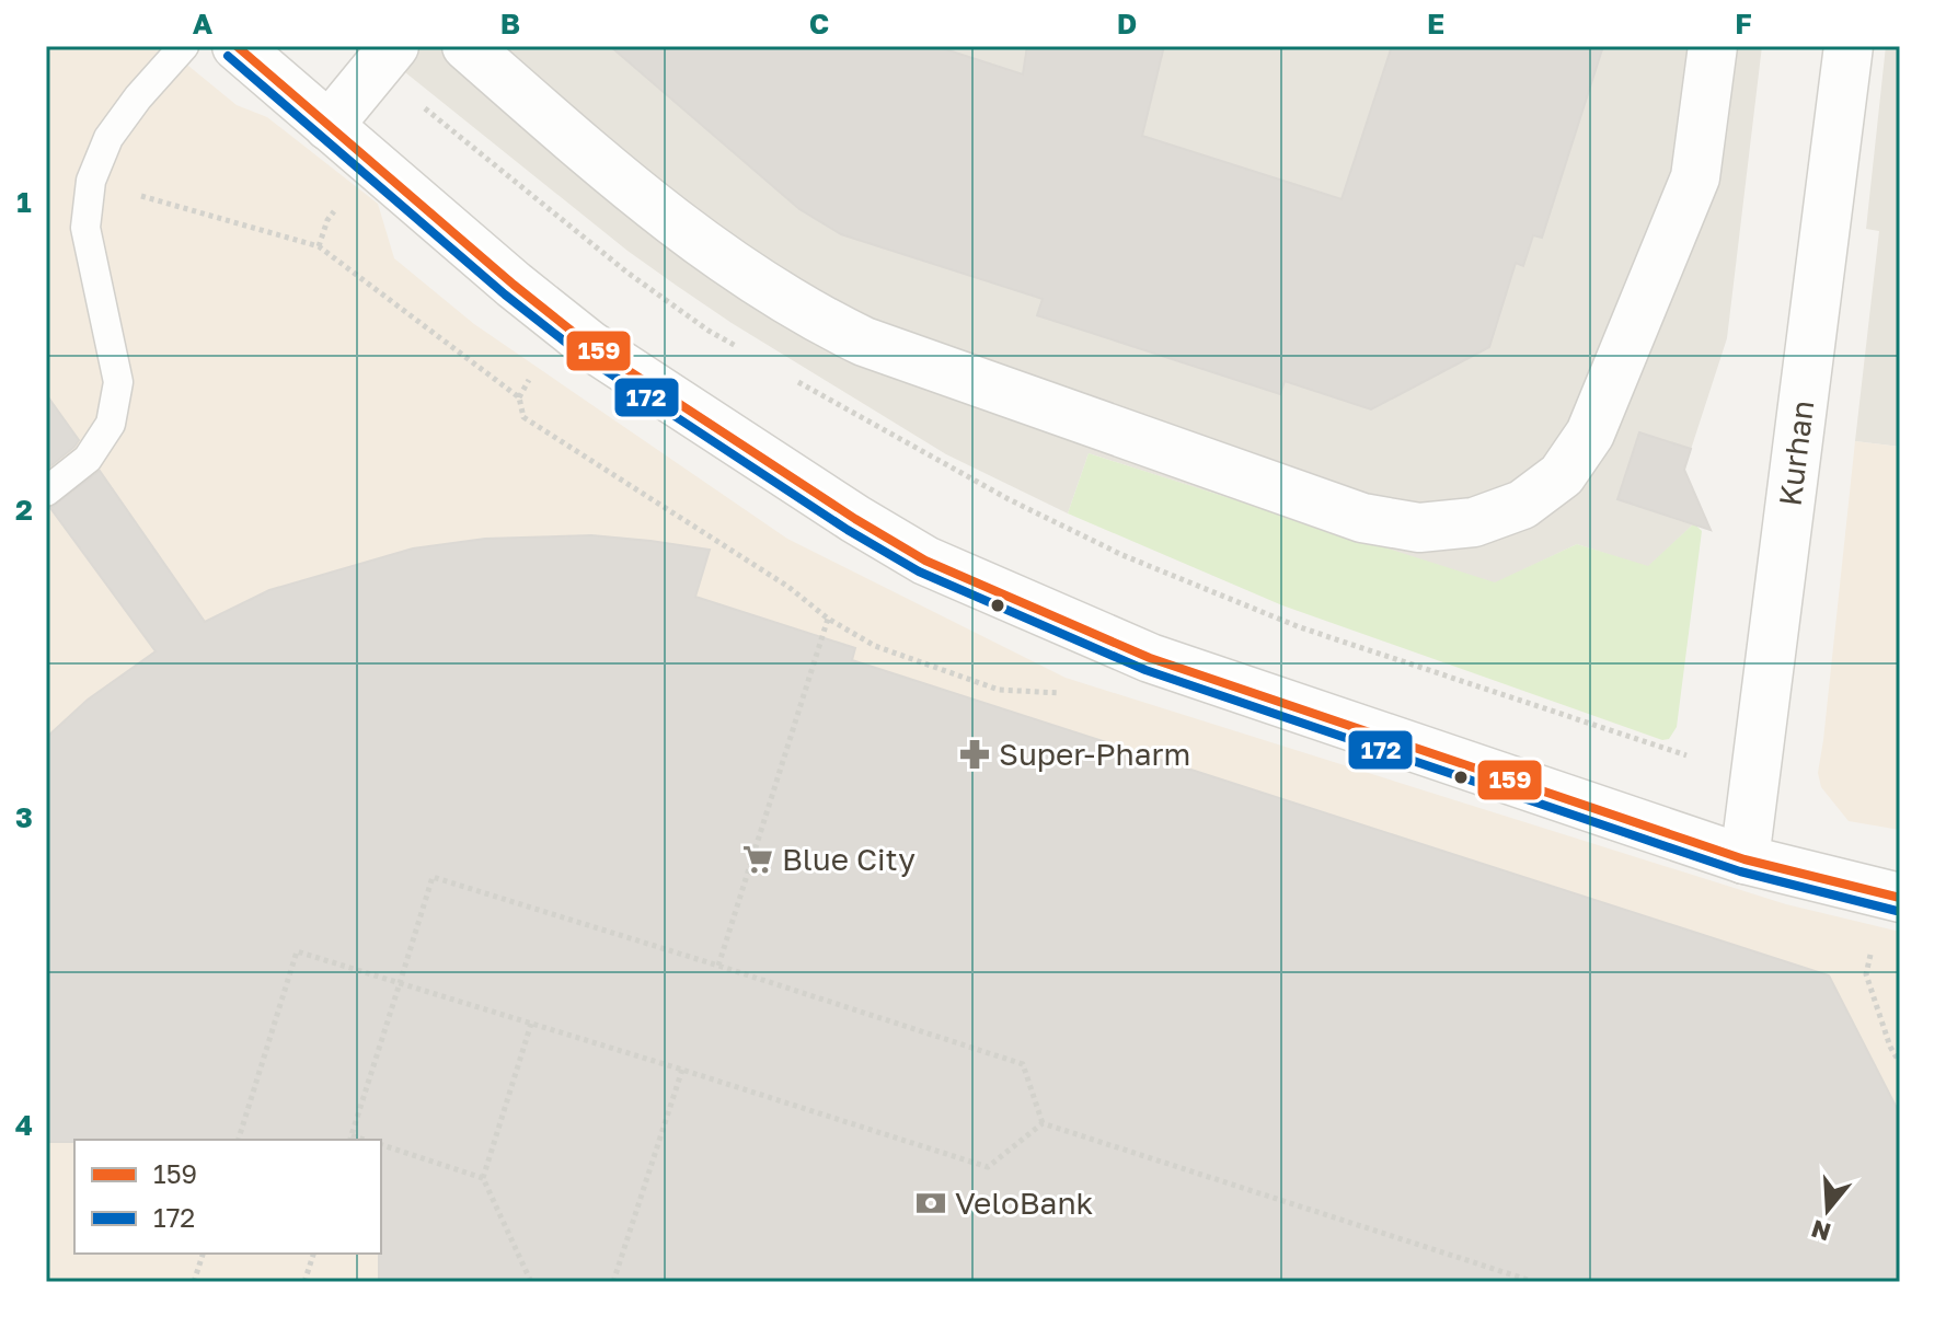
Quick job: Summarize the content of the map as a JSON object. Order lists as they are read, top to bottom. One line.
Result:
{"streets":{"street":["Kurhan"]},"places":{"pharmacy":["Super-Pharm"],"supermarket":["Blue City"],"bank":["VeloBank"]},"lines":["transit line 159","transit line 172"],"legend":["159","172"],"north":"bottom","grid":{"columns":["A","B","C","D","E","F"],"rows":["1","2","3","4"]}}
